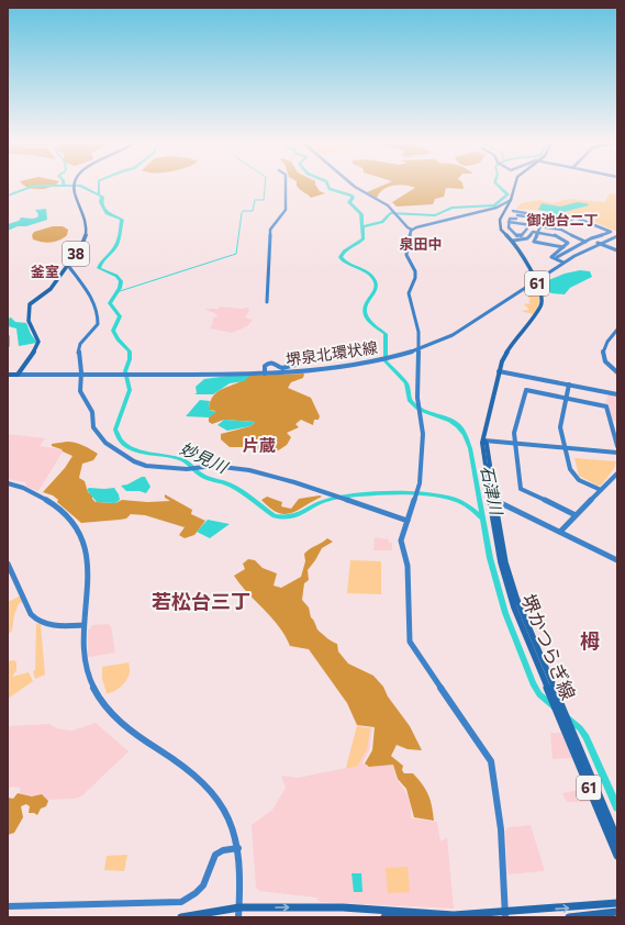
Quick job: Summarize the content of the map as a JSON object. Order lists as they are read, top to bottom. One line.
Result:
{"streets":{"main road":["38","61","堺かつらぎ線"],"street":["堺泉北環状線"]},"crossings":[["38","堺泉北環状線"],["堺泉北環状線","堺かつらぎ線"]],"districts":["御池台二丁","泉田中","釜室","片蔵","若松台三丁","栂"],"water":["妙見川","石津川"]}
